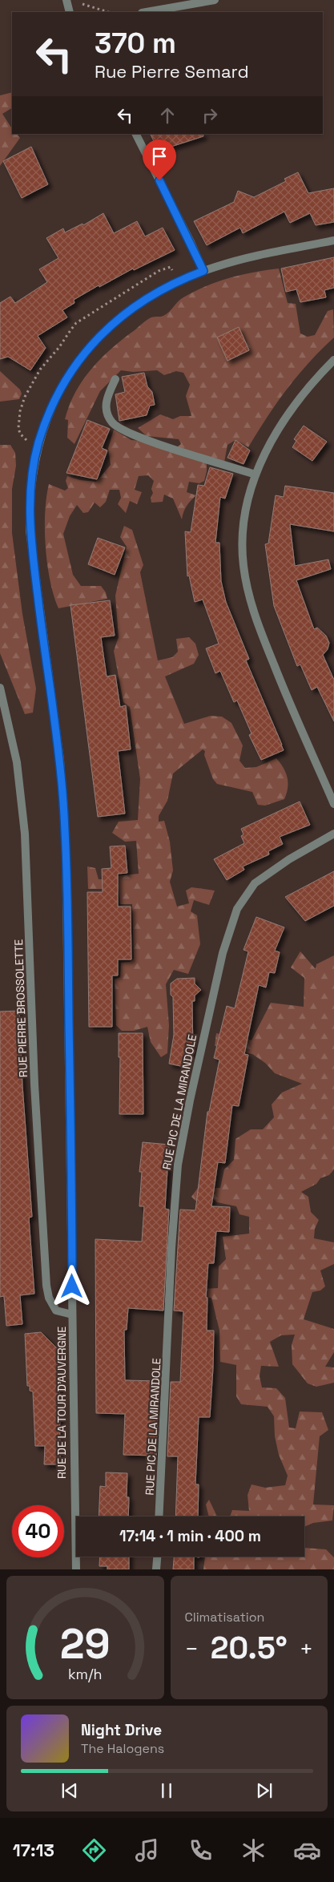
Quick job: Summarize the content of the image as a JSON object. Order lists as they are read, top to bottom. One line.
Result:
{"streets":{"street":["RUE PIERRE BROSSOLETTE","RUE PIC DE LA MIRANDOLE","RUE DE LA TOUR D'AUVERGNE"]},"crossings":[["RUE PIERRE BROSSOLETTE","RUE DE LA TOUR D'AUVERGNE"]],"page":{"turn":["370 m","Rue Pierre Semard"],"limit":"40","trip":"17:14 · 1 min · 400 m","tile":"Climatisation","heat":["−","20.5°","+"],"song":["Night Drive","The Halogens"],"tabs":"17:13","gauge":["29","km/h"]}}
